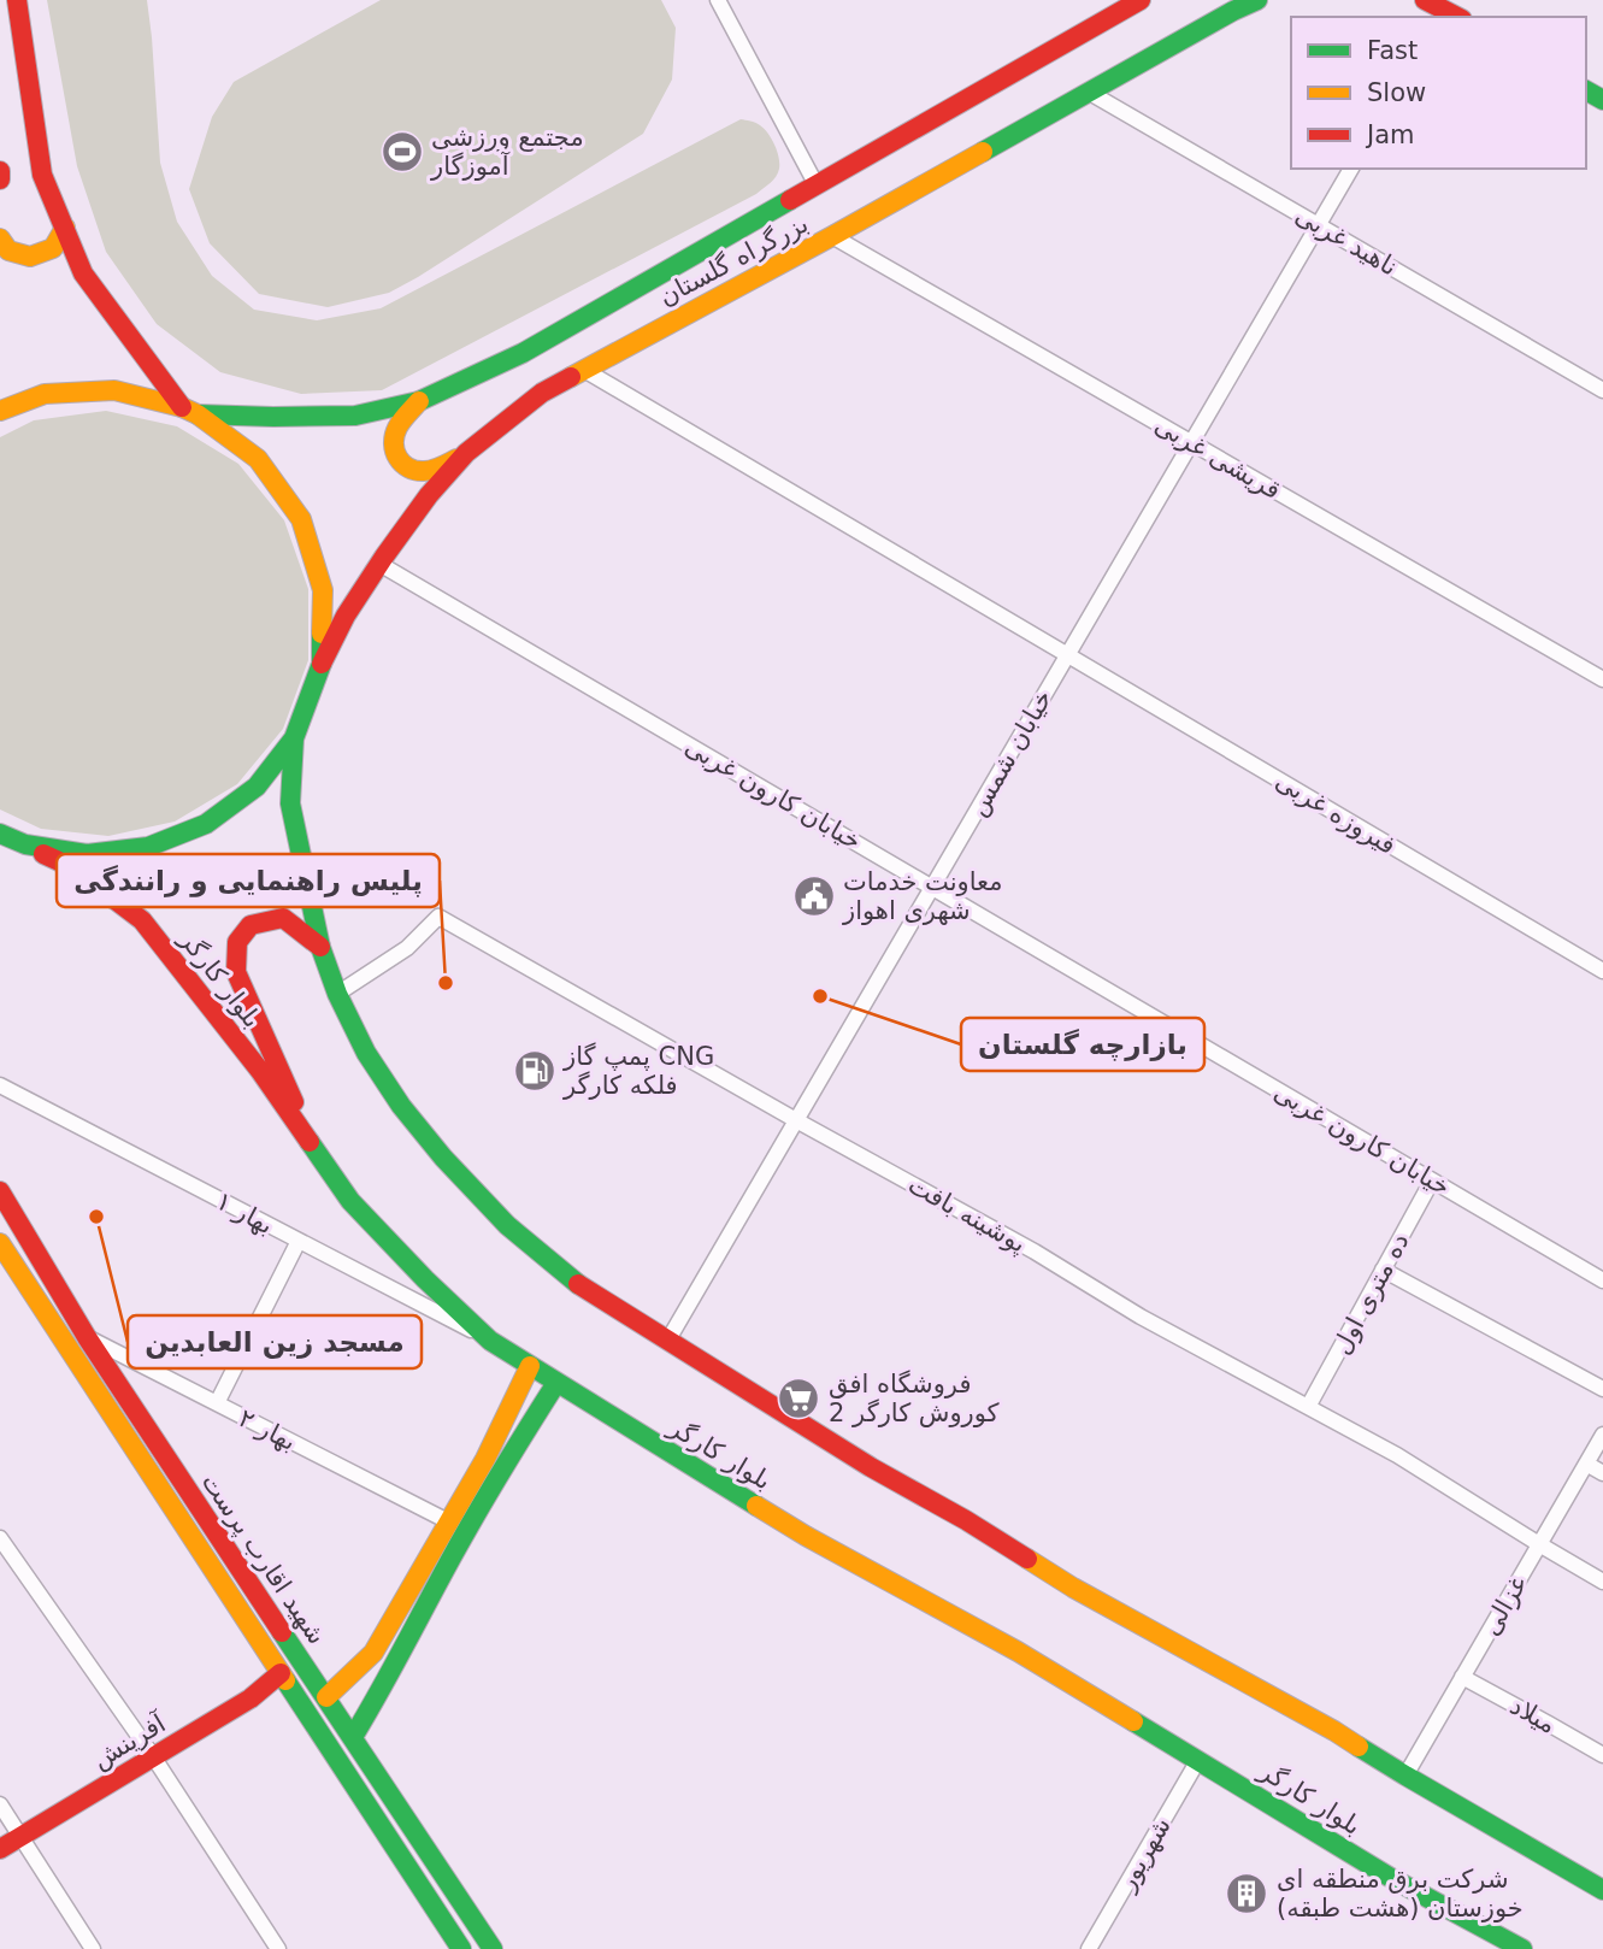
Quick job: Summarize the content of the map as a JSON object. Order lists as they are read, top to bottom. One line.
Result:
{"streets":{"main road":["بزرگراه گلستان","بلوار کارگر","شهید اقارب پرست","آفرینش"],"street":["ناهید غربی","قریشی غربی","خیابان شمس","خیابان کارون غربی","فیروزه غربی","بهار ۱","پوشینه بافت","ده متری اول","بهار ۲","غزالی","میلاد","شهریور"]},"crossings":[["ناهید غربی","بزرگراه گلستان"],["ناهید غربی","خیابان شمس"],["بزرگراه گلستان","قریشی غربی"],["بزرگراه گلستان","خیابان کارون غربی"],["بزرگراه گلستان","فیروزه غربی"],["قریشی غربی","خیابان شمس"],["خیابان شمس","خیابان کارون غربی"],["خیابان شمس","فیروزه غربی"],["خیابان شمس","پوشینه بافت"],["خیابان کارون غربی","ده متری اول"],["بلوار کارگر","بهار ۱"],["بلوار کارگر","شهریور"],["پوشینه بافت","ده متری اول"],["پوشینه بافت","غزالی"],["بهار ۲","شهید اقارب پرست"],["شهید اقارب پرست","آفرینش"],["غزالی","میلاد"]],"places":{"sports":["مجتمع ورزشی آموزگار"],"public building":["معاونت خدمات شهری اهواز"],"other":["پلیس راهنمایی و رانندگی","بازارچه گلستان","مسجد زین العابدین"],"fuel station":["پمپ گاز CNG فلکه کارگر"],"supermarket":["فروشگاه افق کوروش کارگر 2"],"building":["شرکت برق منطقه ای خوزستان (هشت طبقه)"]},"legend":["Fast","Slow","Jam"]}
